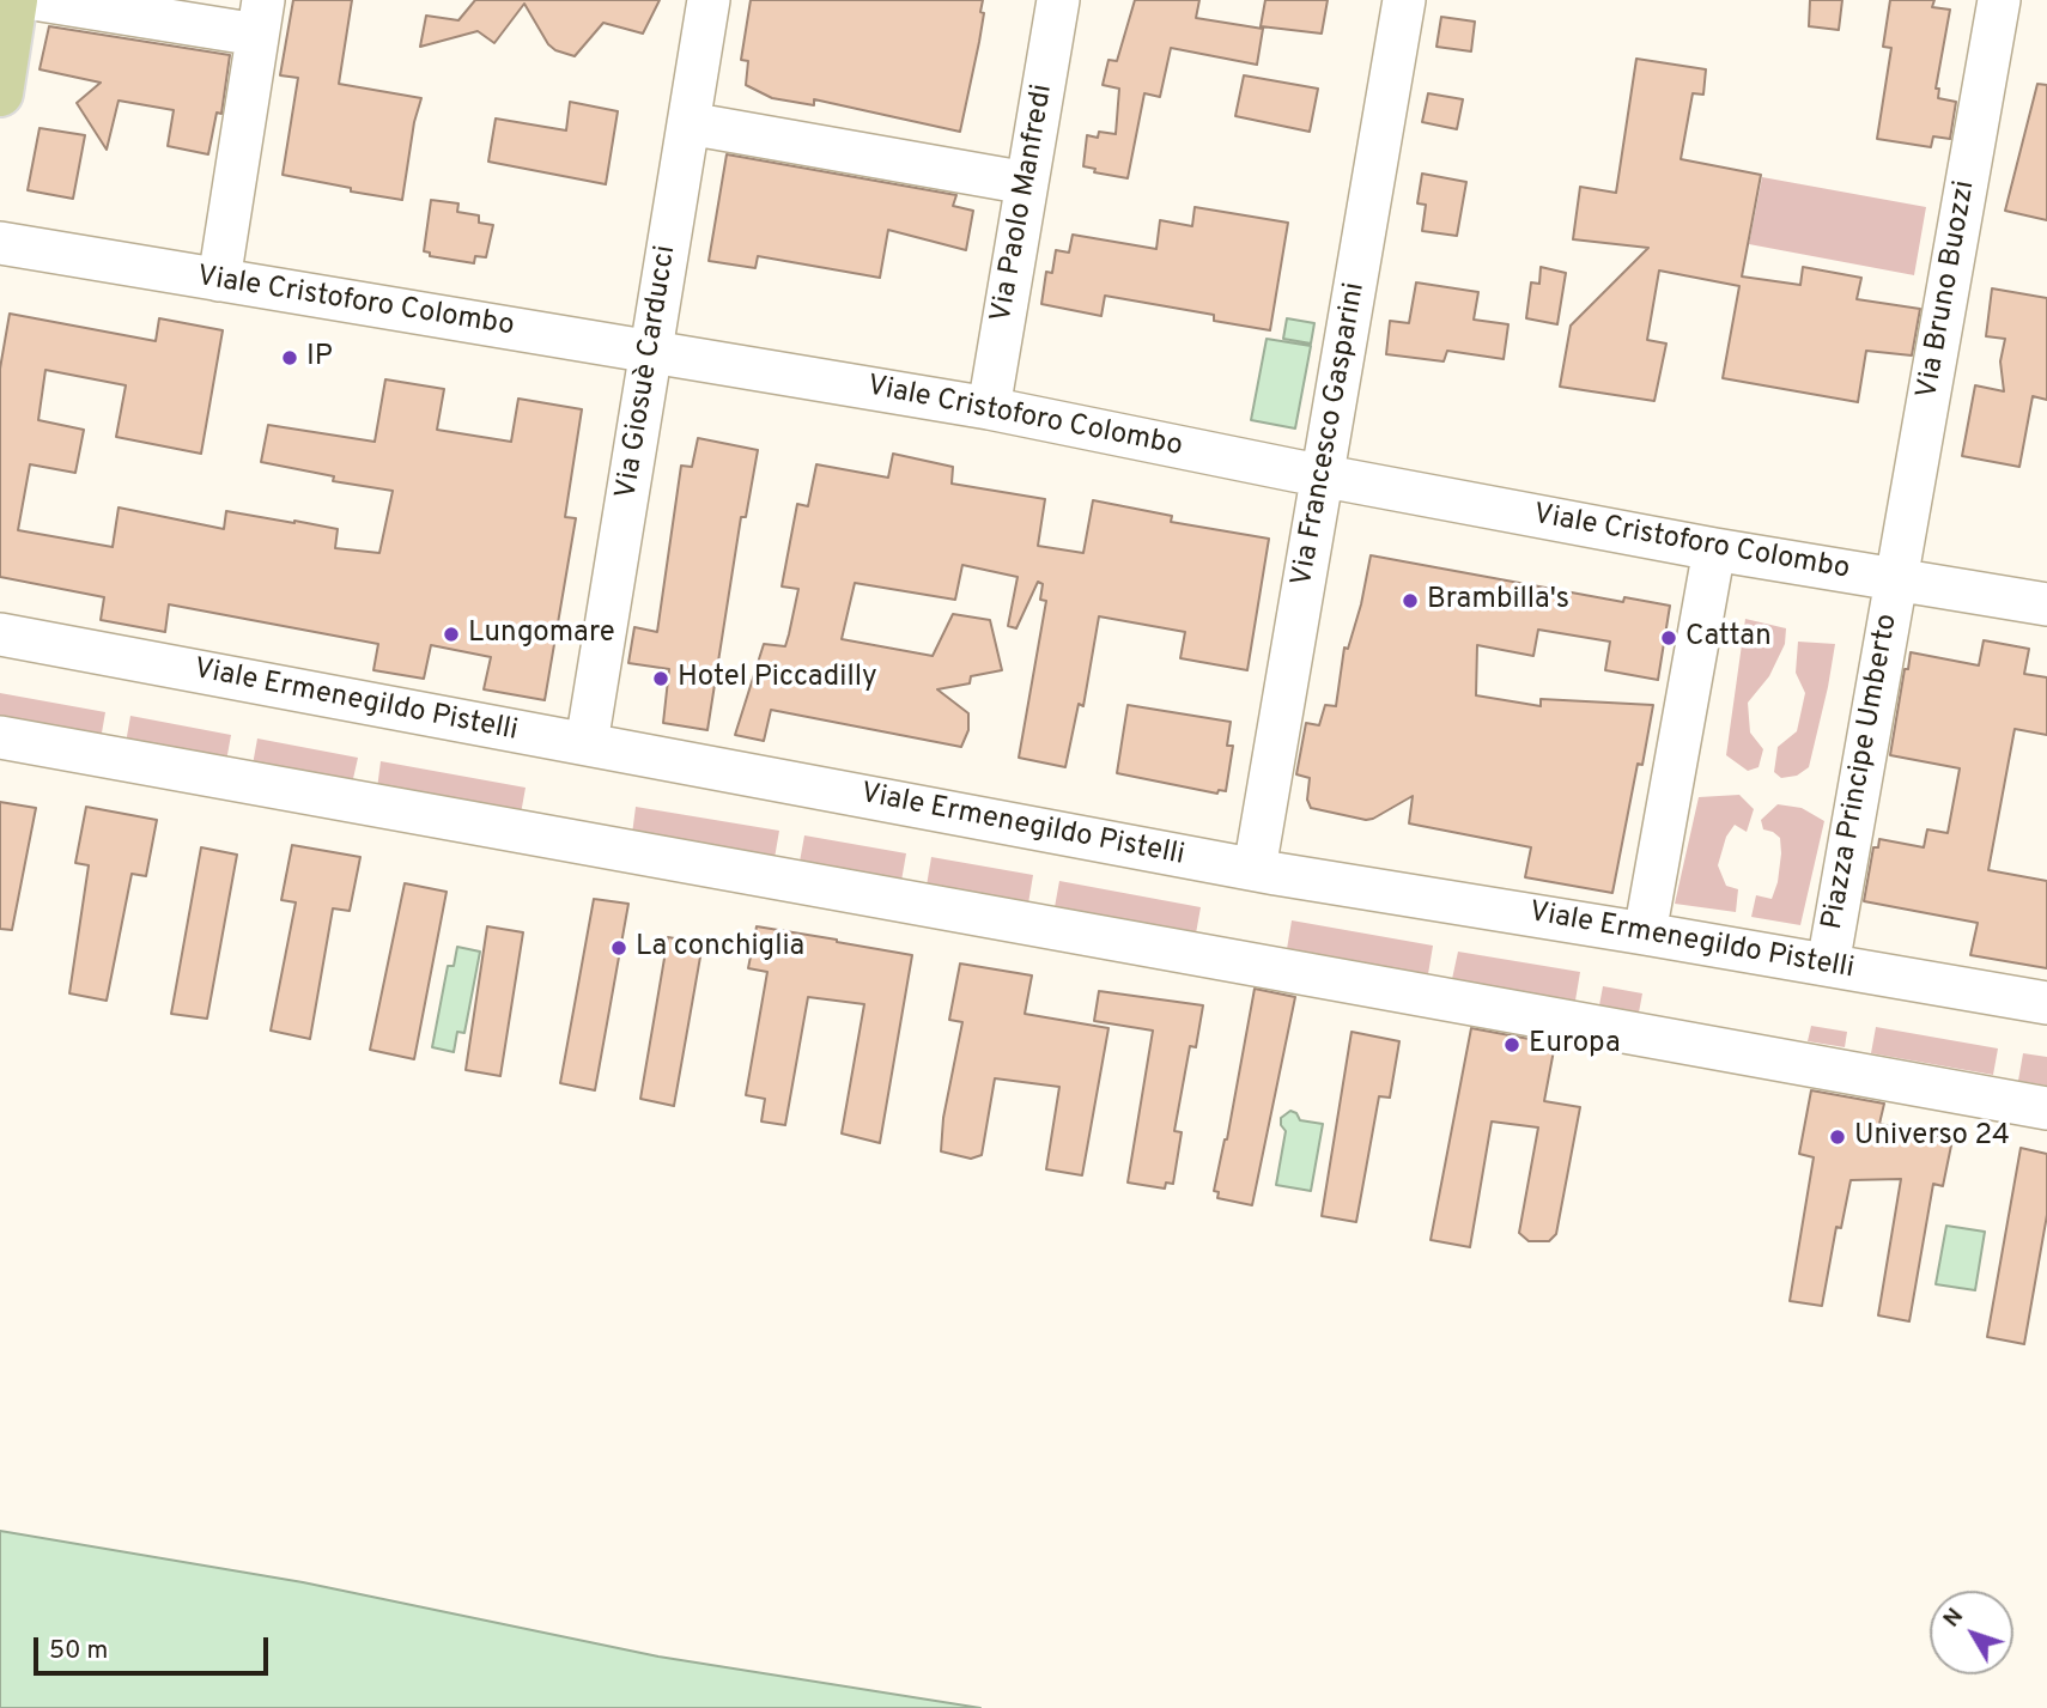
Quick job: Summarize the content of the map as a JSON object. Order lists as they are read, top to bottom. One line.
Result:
{"streets":{"street":["Via Paolo Manfredi","Via Bruno Buozzi","Viale Cristoforo Colombo","Via Giosuè Carducci","Via Francesco Gasparini","Viale Ermenegildo Pistelli","Piazza Principe Umberto"]},"crossings":[["Via Paolo Manfredi","Viale Cristoforo Colombo"],["Via Bruno Buozzi","Viale Cristoforo Colombo"],["Via Bruno Buozzi","Piazza Principe Umberto"],["Viale Cristoforo Colombo","Via Giosuè Carducci"],["Viale Cristoforo Colombo","Via Francesco Gasparini"],["Viale Cristoforo Colombo","Piazza Principe Umberto"],["Via Giosuè Carducci","Viale Ermenegildo Pistelli"],["Via Francesco Gasparini","Viale Ermenegildo Pistelli"],["Viale Ermenegildo Pistelli","Piazza Principe Umberto"]],"places":["IP","Brambilla's","Lungomare","Cattan","Hotel Piccadilly","La conchiglia","Europa","Universo 24"],"scale_bar":"50 m","north":"top left"}
